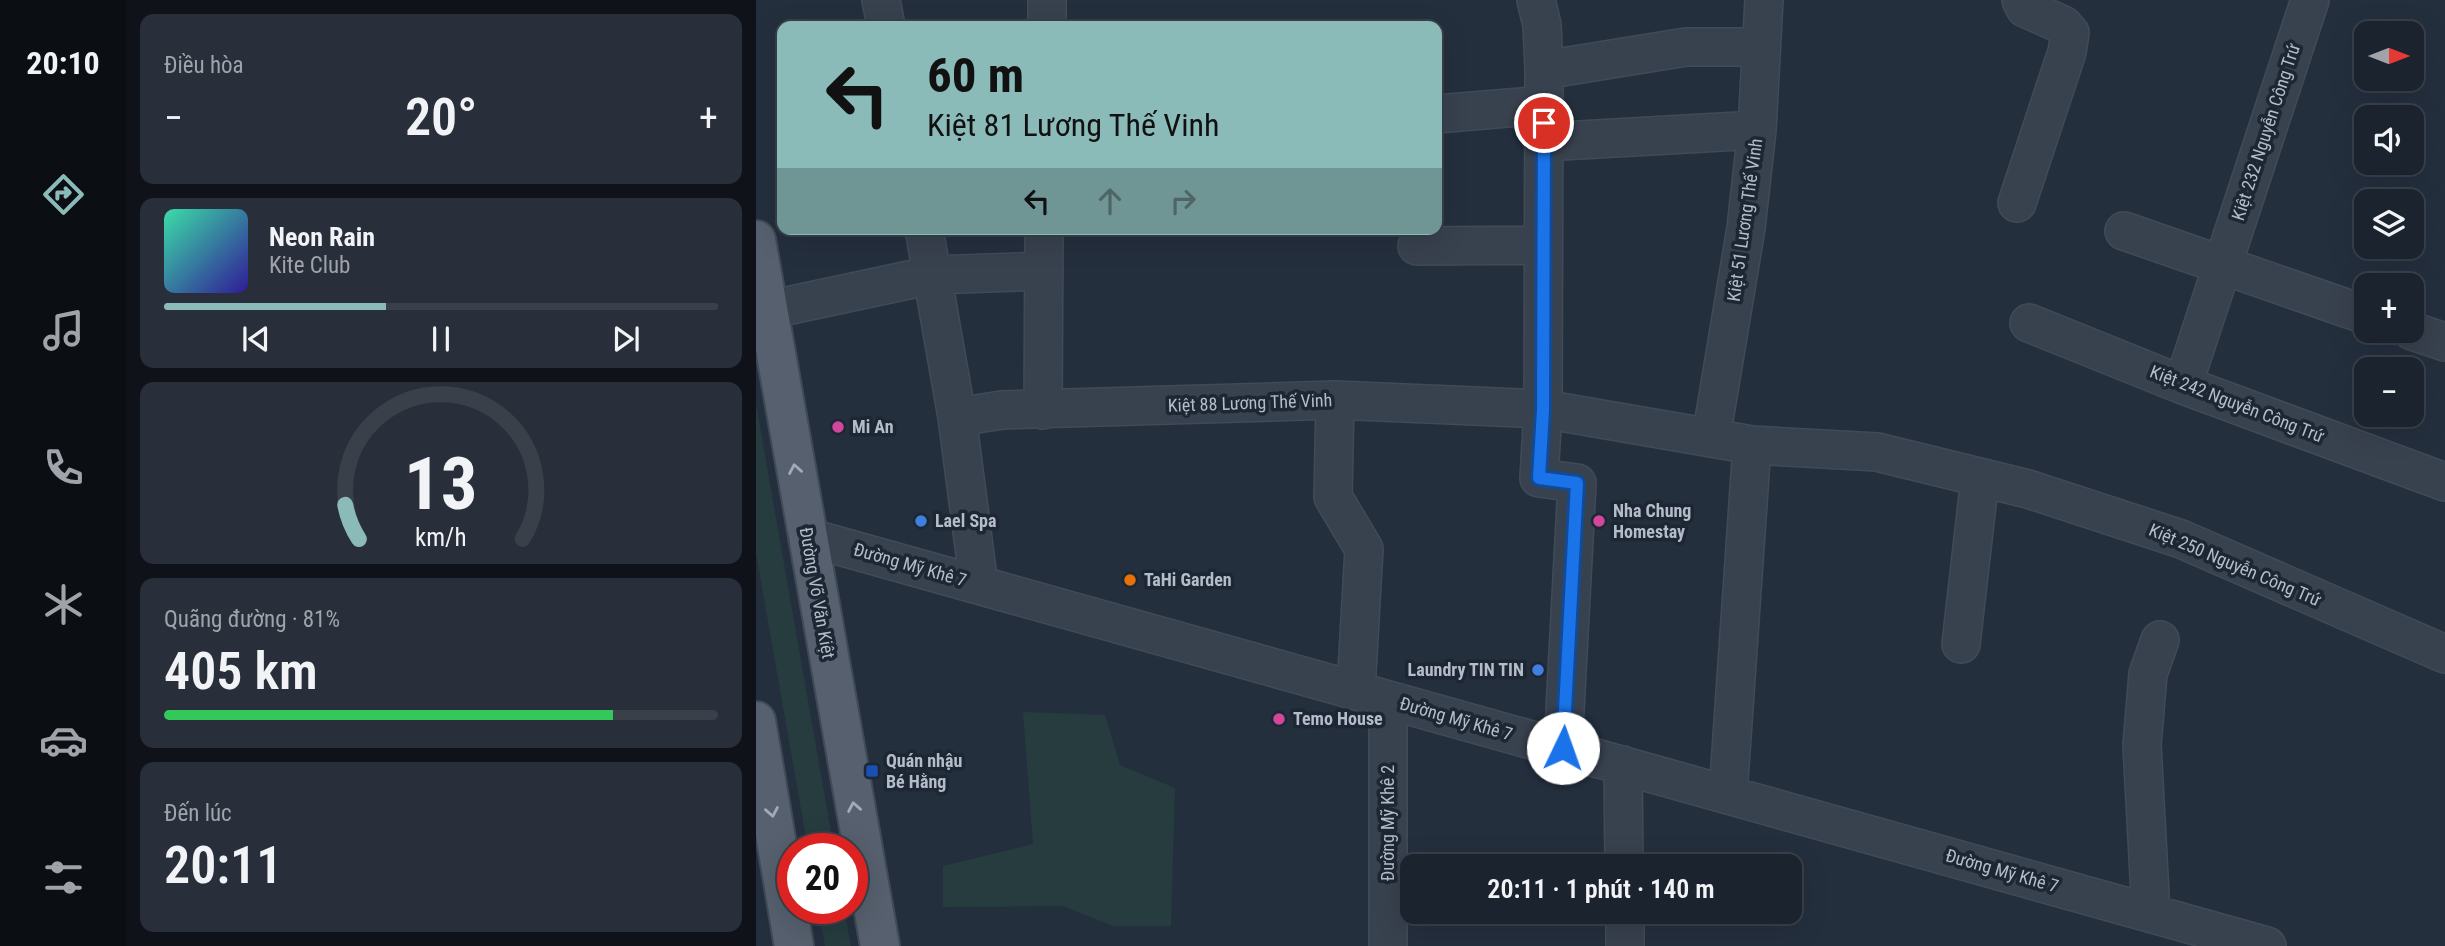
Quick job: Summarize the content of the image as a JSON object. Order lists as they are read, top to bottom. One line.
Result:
{"streets":{"main road":["Đường Võ Văn Kiệt"],"street":["Kiệt 232 Nguyễn Công Trứ","Kiệt 51 Lương Thế Vinh","Kiệt 88 Lương Thế Vinh","Kiệt 242 Nguyễn Công Trứ","Đường Mỹ Khê 7","Kiệt 250 Nguyễn Công Trứ","Đường Mỹ Khê 2"]},"crossings":[["Kiệt 232 Nguyễn Công Trứ","Kiệt 242 Nguyễn Công Trứ"],["Kiệt 51 Lương Thế Vinh","Kiệt 250 Nguyễn Công Trứ"],["Kiệt 88 Lương Thế Vinh","Kiệt 250 Nguyễn Công Trứ"],["Kiệt 88 Lương Thế Vinh","Đường Mỹ Khê 2"],["Đường Mỹ Khê 7","Đường Võ Văn Kiệt"],["Đường Mỹ Khê 7","Đường Mỹ Khê 2"]],"places":{"other":["Mi An","Lael Spa","Nha Chung Homestay","TaHi Garden","Laundry TIN TIN","Temo House"],"transit":["Quán nhậu Bé Hằng"]},"north":"right","page":{"tabs":"20:10","tile":["Điều hòa",["Quãng đường · 81%","405 km"],["Đến lúc","20:11"]],"map_buttons":["+","−"],"turn":["60 m","Kiệt 81 Lương Thế Vinh"],"heat":["−","20°","+"],"song":["Neon Rain","Kite Club"],"limit":"20","trip":"20:11 · 1 phút · 140 m","gauge":["13","km/h"]}}
